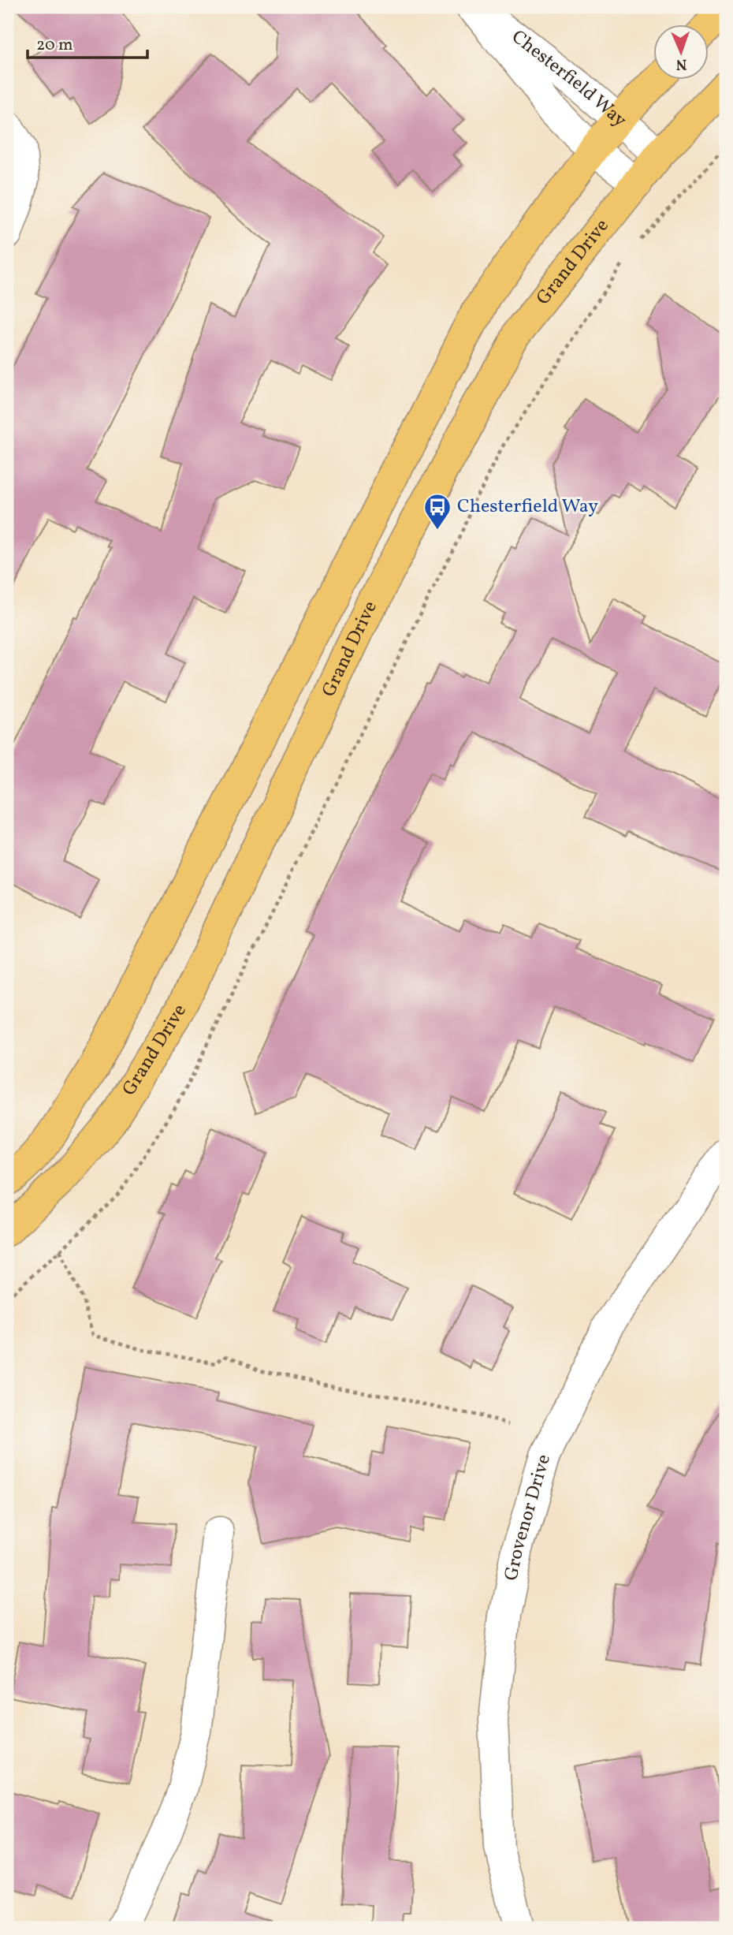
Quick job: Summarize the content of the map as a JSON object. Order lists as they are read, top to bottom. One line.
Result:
{"streets":{"main road":["Grand Drive"],"street":["Chesterfield Way","Grovenor Drive"]},"crossings":[["Chesterfield Way","Grand Drive"]],"places":{"bus stop":["Chesterfield Way"]},"scale_bar":"20 m","north":"bottom"}
